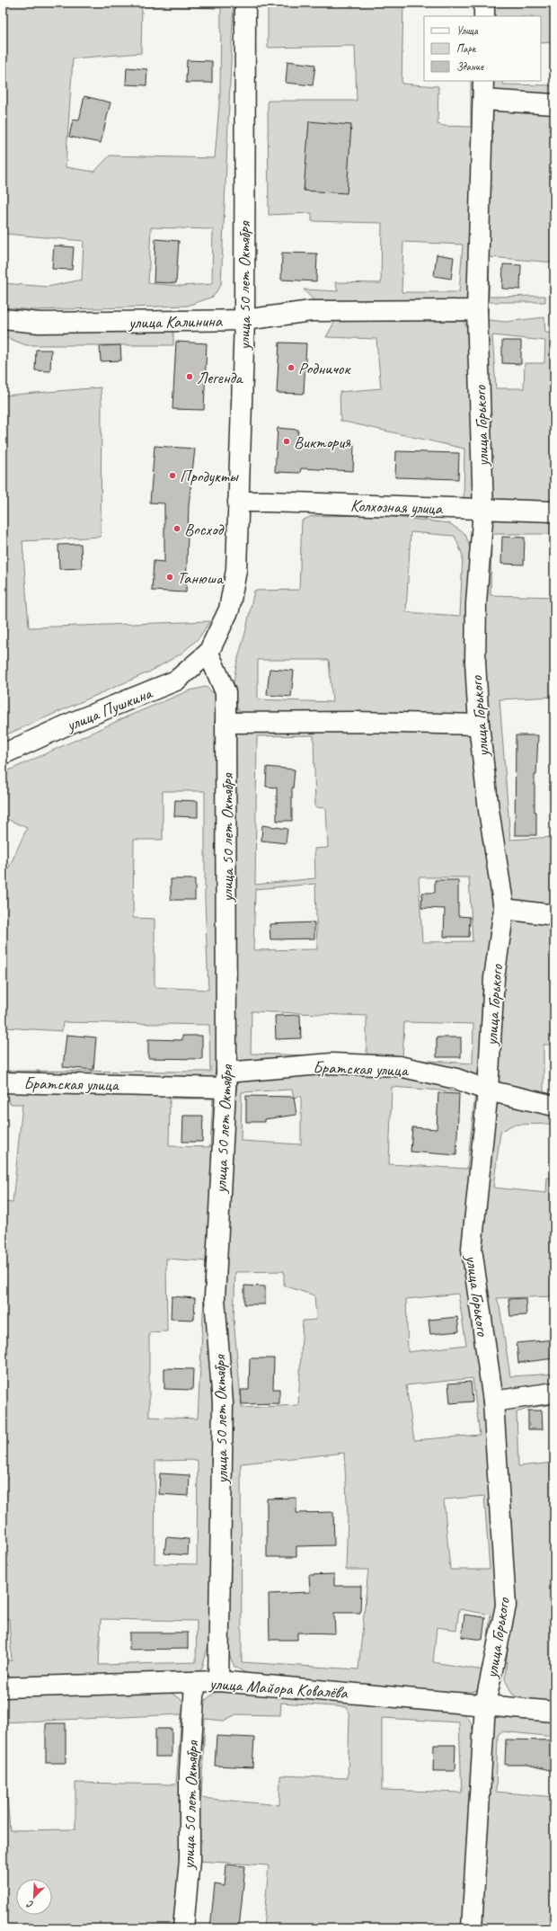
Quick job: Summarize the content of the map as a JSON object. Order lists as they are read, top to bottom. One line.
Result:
{"streets":{"street":["улица 50 лет Октября","улица Калинина","улица Горького","Колхозная улица","улица Пушкина","Братская улица","улица Майора Ковалёва"]},"crossings":[["улица 50 лет Октября","улица Калинина"],["улица 50 лет Октября","Колхозная улица"],["улица 50 лет Октября","улица Пушкина"],["улица 50 лет Октября","Братская улица"],["улица 50 лет Октября","улица Майора Ковалёва"],["улица Калинина","улица Горького"],["улица Горького","Колхозная улица"],["улица Горького","Братская улица"],["улица Горького","улица Майора Ковалёва"]],"places":["Родничок","Легенда","Виктория","Продукты","Восход","Танюша"],"legend":["Улица","Парк","Здание"],"north":"bottom left"}
